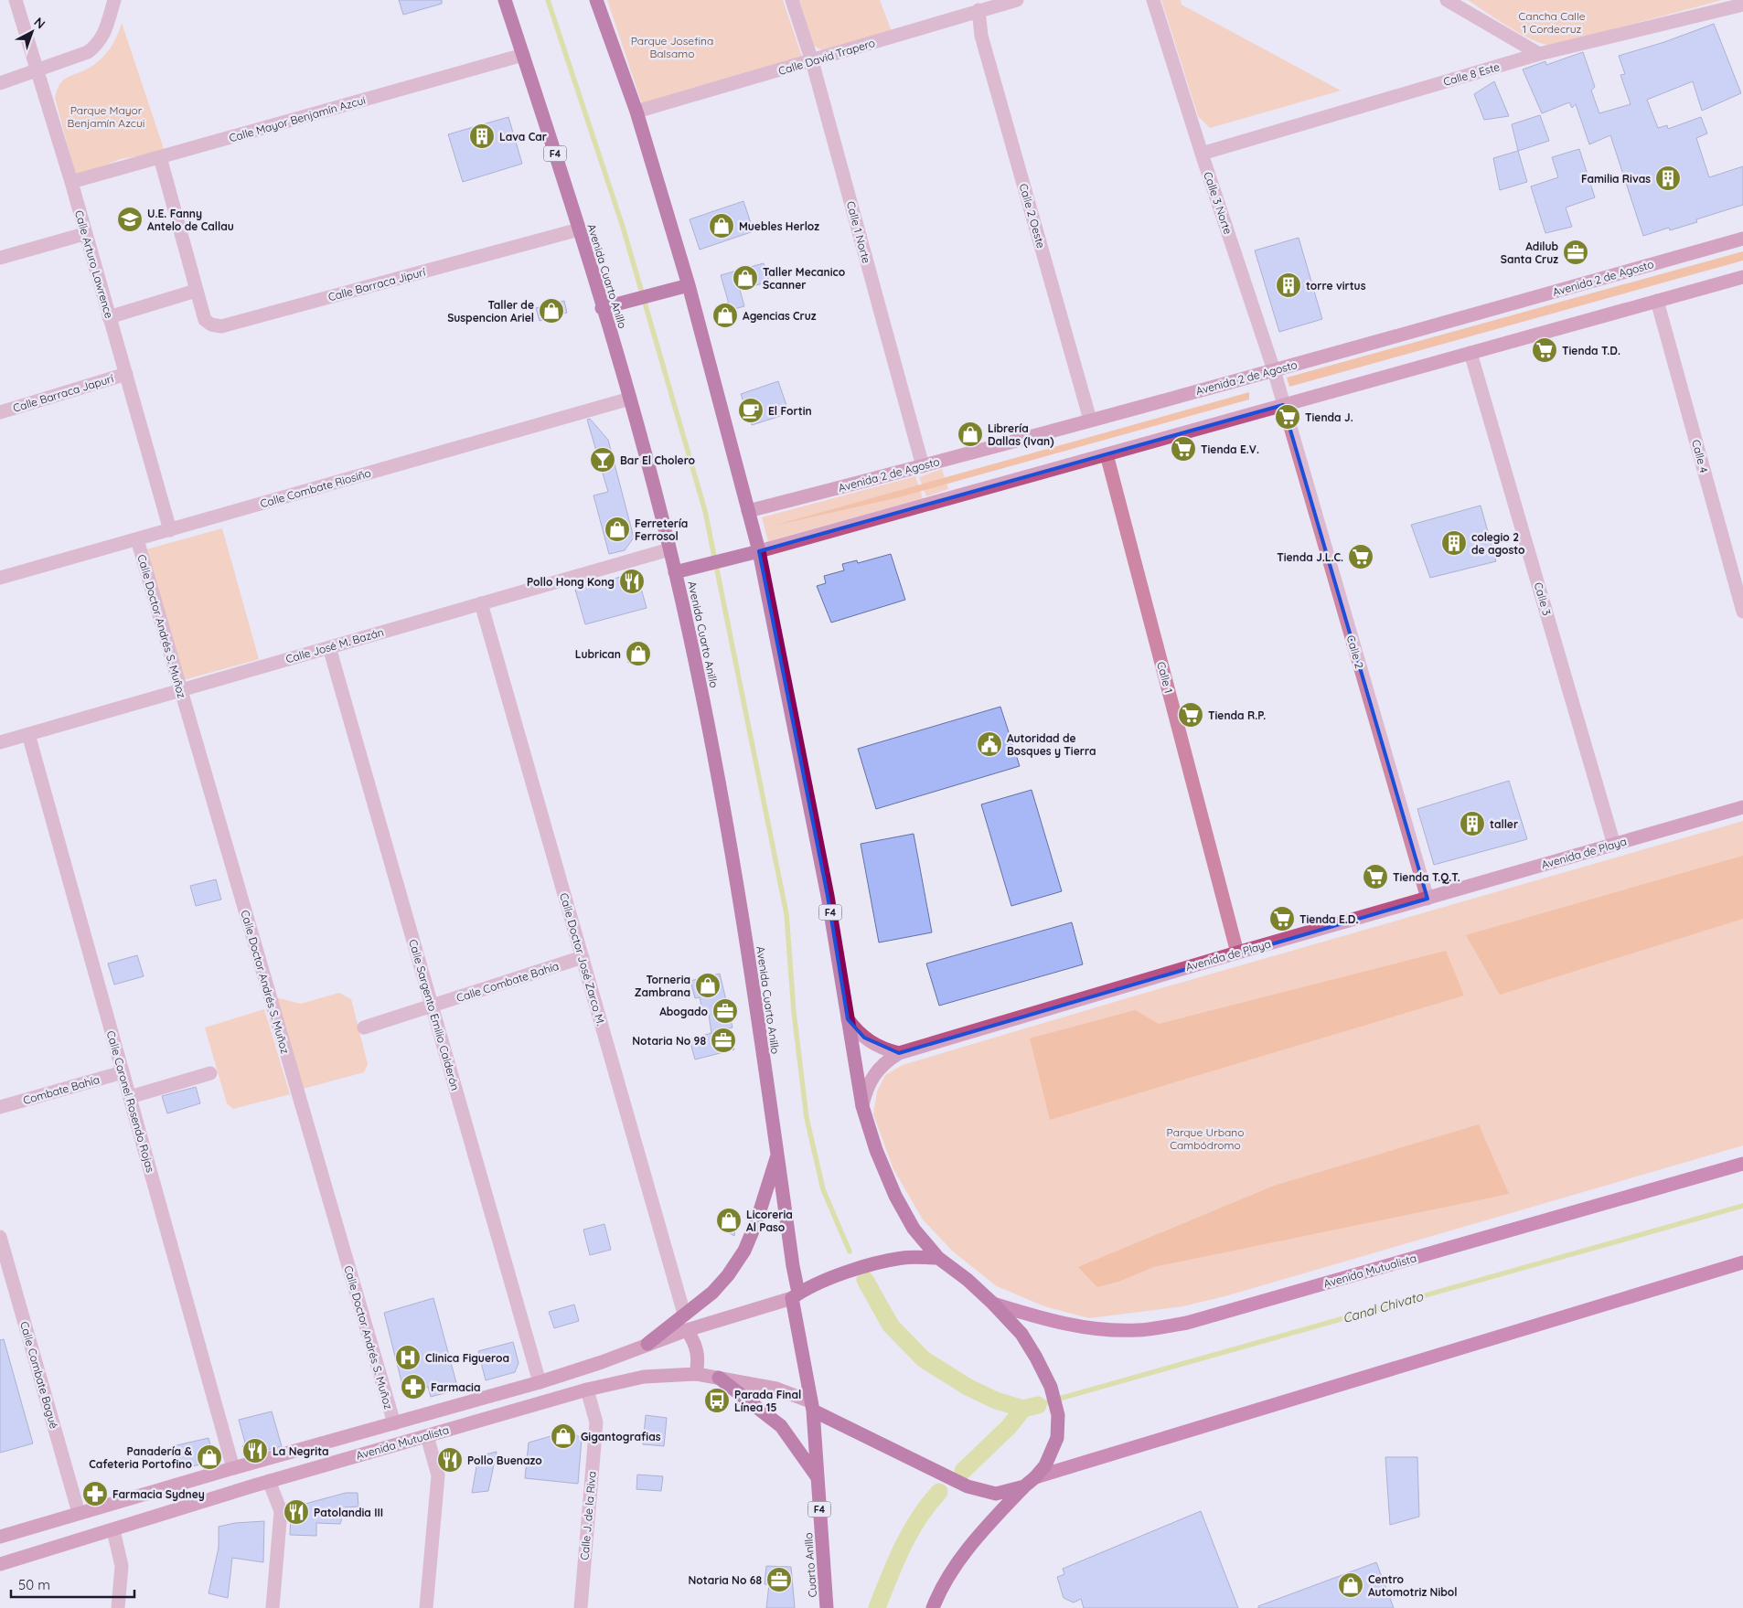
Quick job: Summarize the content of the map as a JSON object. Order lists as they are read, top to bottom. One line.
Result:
{"streets":{"highway":["F4","Avenida Cuarto Anillo","Cuarto Anillo"],"main road":["Avenida 2 de Agosto","Avenida de Playa","Avenida Mutualista"],"street":["Calle David Trapero","Calle 8 Este","Calle Mayor Benjamín Azcui","Calle 3 Norte","Calle 2 Oeste","Calle 1 Norte","Calle Arturo Lawrence","Calle Barraca Jipurí","Calle Barraca Japurí","Calle 4","Calle Combate Riosiño","Calle 3","Calle Doctor Andrés S. Muñoz","Calle José M. Bazán","Calle 2","Calle 1","Calle Doctor José Zarco M.","Calle Combate Bahía","Calle Sargento Emilio Calderón","Combate Bahía","Calle Coronel Rosendo Rojas","Calle Combate Bagué","Calle J. de la Riva"]},"crossings":[["Calle David Trapero","F4"],["Calle David Trapero","Calle 2 Oeste"],["Calle David Trapero","Calle 1 Norte"],["Calle 8 Este","Calle 3 Norte"],["Calle Mayor Benjamín Azcui","Calle Arturo Lawrence"],["Calle Mayor Benjamín Azcui","Avenida Cuarto Anillo"],["F4","Avenida Cuarto Anillo"],["F4","Avenida 2 de Agosto"],["F4","Avenida de Playa"],["F4","Avenida Mutualista"],["F4","Cuarto Anillo"],["Calle 3 Norte","Avenida 2 de Agosto"],["Calle 3 Norte","Calle 2"],["Calle 2 Oeste","Avenida 2 de Agosto"],["Calle 1 Norte","Avenida 2 de Agosto"],["Calle Arturo Lawrence","Calle Barraca Japurí"],["Calle Arturo Lawrence","Calle Combate Riosiño"],["Avenida Cuarto Anillo","Calle Barraca Jipurí"],["Avenida Cuarto Anillo","Calle Combate Riosiño"],["Avenida Cuarto Anillo","Calle José M. Bazán"],["Avenida Cuarto Anillo","Avenida Mutualista"],["Calle Combate Riosiño","Calle Doctor Andrés S. Muñoz"],["Calle 3","Avenida de Playa"],["Calle Doctor Andrés S. Muñoz","Calle José M. Bazán"],["Calle Doctor Andrés S. Muñoz","Avenida Mutualista"],["Calle José M. Bazán","Calle Doctor José Zarco M."],["Calle José M. Bazán","Calle Sargento Emilio Calderón"],["Calle José M. Bazán","Calle Coronel Rosendo Rojas"],["Calle 2","Avenida de Playa"],["Calle 1","Avenida de Playa"],["Calle Doctor José Zarco M.","Calle Combate Bahía"],["Calle Combate Bahía","Calle Sargento Emilio Calderón"],["Calle Sargento Emilio Calderón","Avenida Mutualista"],["Combate Bahía","Calle Coronel Rosendo Rojas"],["Calle Coronel Rosendo Rojas","Avenida Mutualista"],["Avenida Mutualista","Calle Combate Bagué"],["Avenida Mutualista","Calle J. de la Riva"],["Avenida Mutualista","Cuarto Anillo"]],"water":["Canal Chivato"],"parks":["Cancha Calle 1 Cordecruz","Parque Josefina Balsamo","Parque Mayor Benjamín Azcui","Parque Urbano Cambódromo"],"places":{"building":["Lava Car","Familia Rivas","torre virtus","colegio 2 de agosto","taller"],"school or university":["U.E. Fanny Antelo de Callau"],"shop":["Muebles Herloz","Taller Mecanico Scanner","Taller de Suspencion Ariel","Agencias Cruz","Librería Dallas (Ivan)","Ferretería Ferrosol","Lubrican","Torneria Zambrana","Licoreria Al Paso","Gigantografias","Panadería & Cafeteria Portofino","Centro Automotriz Nibol"],"office":["Adilub Santa Cruz","Abogado","Notaria No 98","Notaria No 68"],"supermarket":["Tienda T.D.","Tienda J.","Tienda E.V.","Tienda J.L.C.","Tienda R.P.","Tienda T.Q.T.","Tienda E.D."],"cafe":["El Fortin"],"bar":["Bar El Cholero"],"restaurant":["Pollo Hong Kong","La Negrita","Pollo Buenazo","Patolandia III"],"public building":["Autoridad de Bosques y Tierra"],"hospital":["Clinica Figueroa"],"pharmacy":["Farmacia","Farmacia Sydney"],"bus stop":["Parada Final Línea 15"]},"scale_bar":"50 m","north":"top right"}
